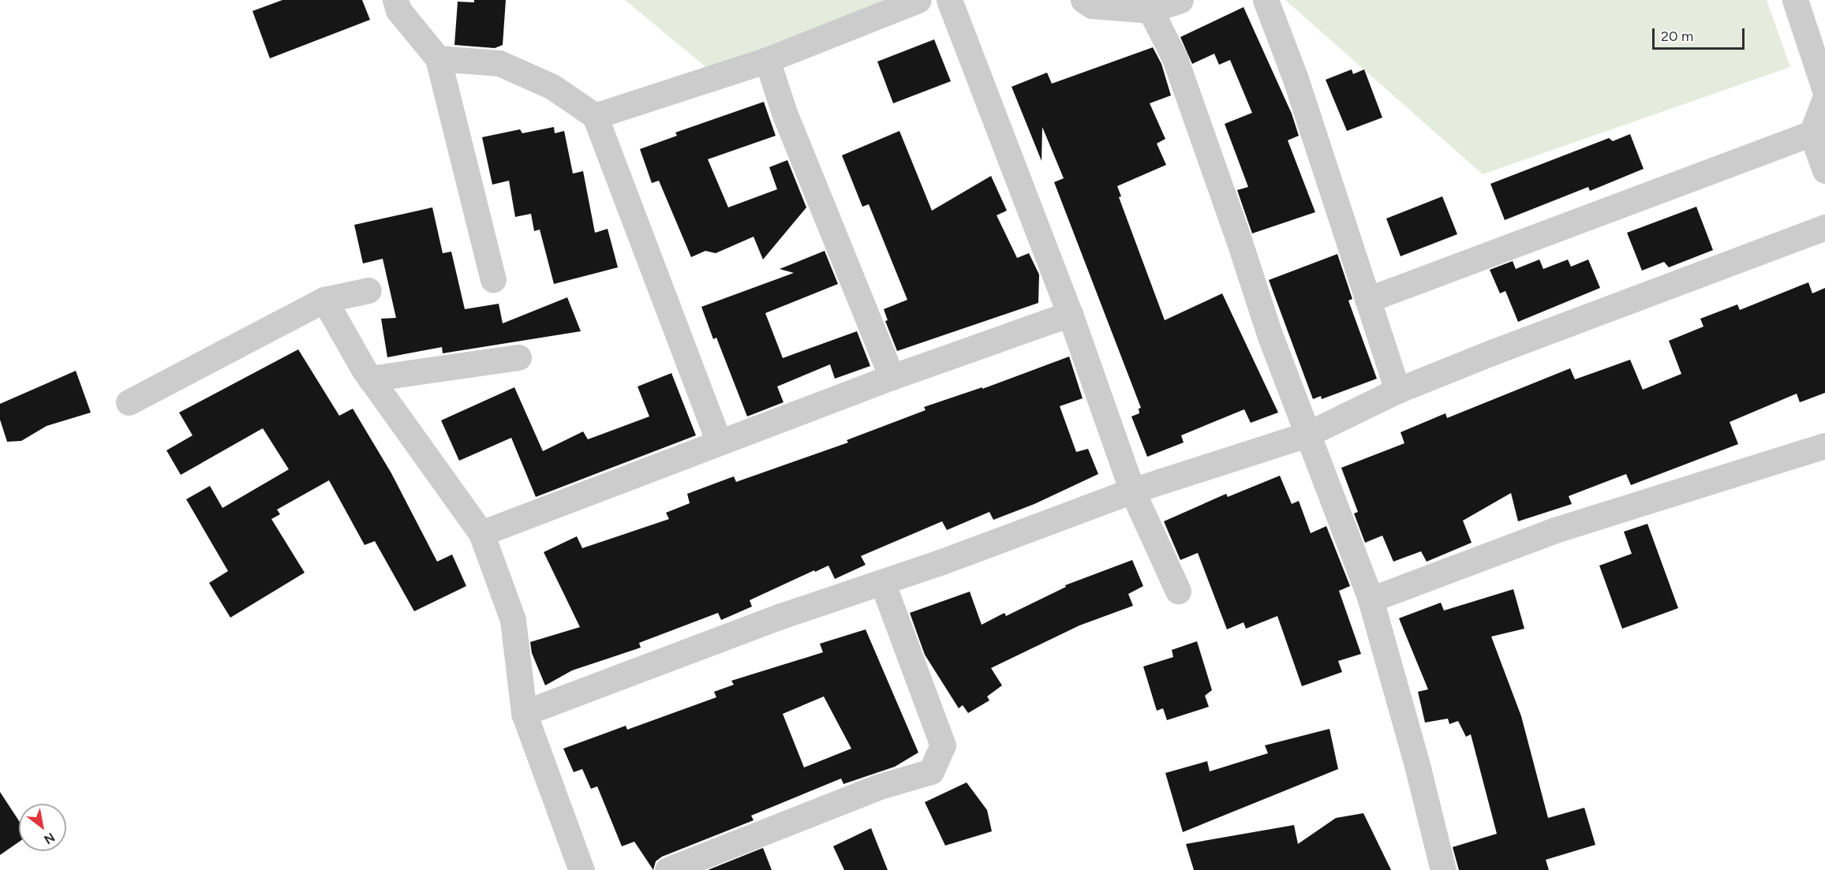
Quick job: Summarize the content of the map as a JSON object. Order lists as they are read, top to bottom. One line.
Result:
{"scale_bar":"20 m","north":"bottom right"}
